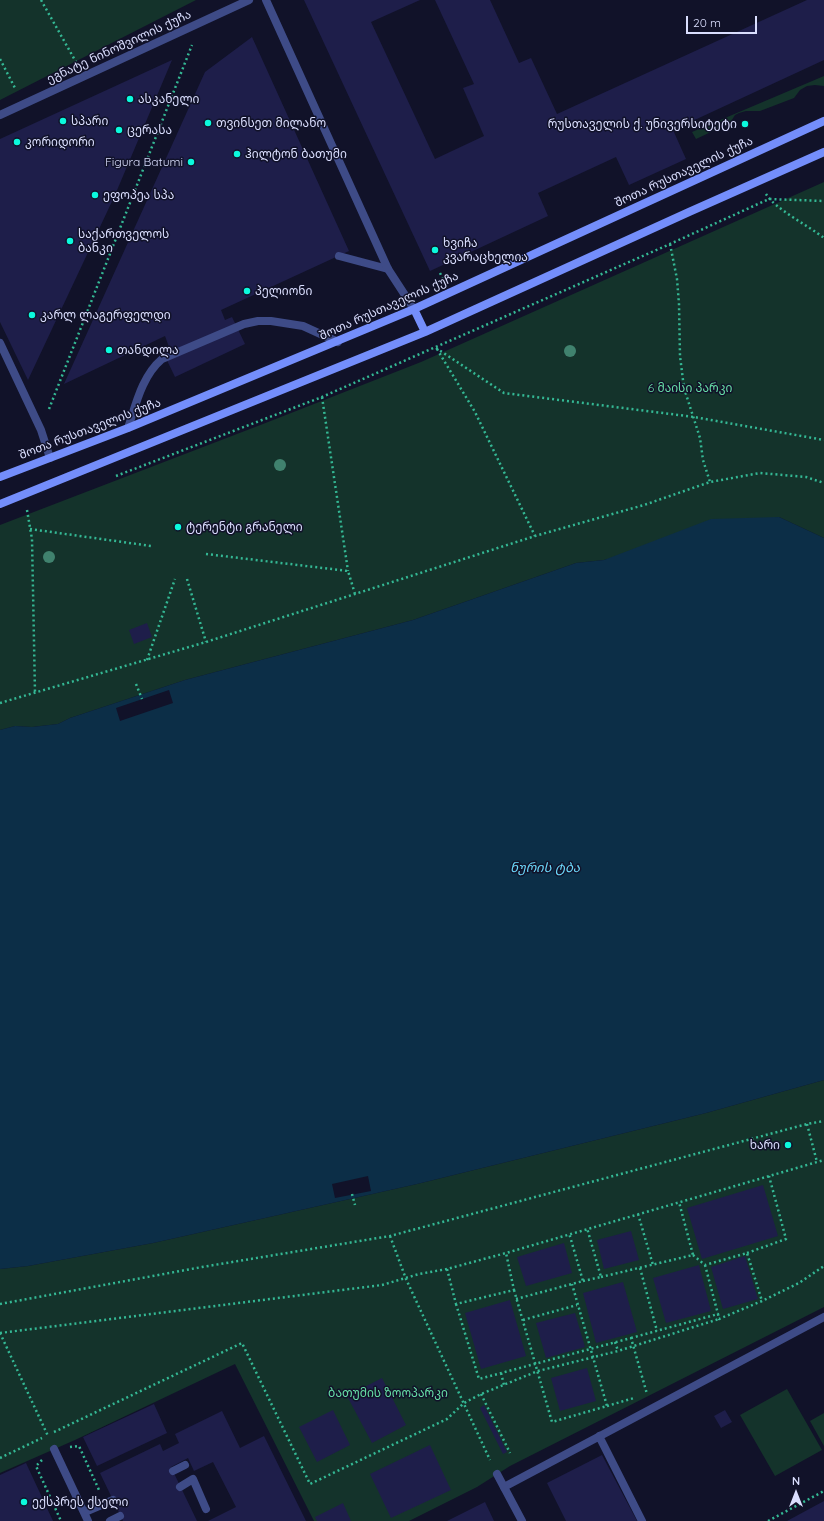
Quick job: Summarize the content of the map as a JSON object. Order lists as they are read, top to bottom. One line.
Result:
{"streets":{"main road":["შოთა რუსთაველის ქუჩა"],"street":["ეგნატე ნინოშვილის ქუჩა"]},"water":["ნურის ტბა"],"parks":["6 მაისი პარკი","ბათუმის ზოოპარკი"],"places":["ასკანელი","სპარი","თვინსეთ მილანო","რუსთაველის ქ. უნივერსიტეტი","ცერასა","კორიდორი","ჰილტონ ბათუმი","Figura Batumi","ეფოპეა სპა","საქართველოს ბანკი","ხვიჩა კვარაცხელია","პელიონი","კარლ ლაგერფელდი","თანდილა","ტერენტი გრანელი","ხარი","ექსპრეს ქსელი"],"scale_bar":"20 m","north":"top"}
